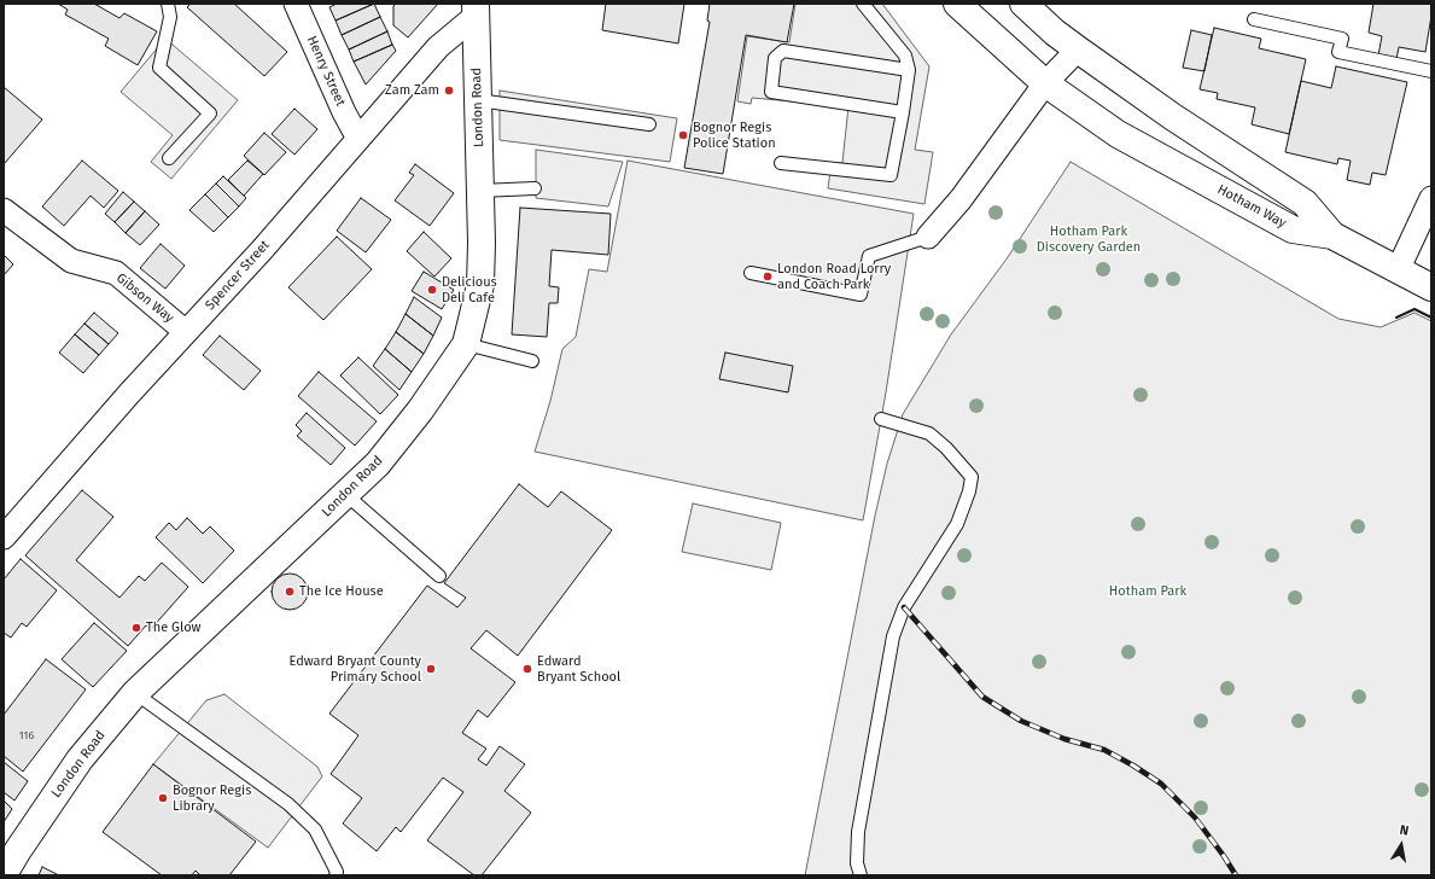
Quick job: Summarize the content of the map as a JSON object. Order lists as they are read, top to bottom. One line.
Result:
{"streets":{"street":["Henry Street","London Road","Hotham Way","Spencer Street","Gibson Way"]},"crossings":[["Henry Street","Spencer Street"],["London Road","Spencer Street"],["Spencer Street","Gibson Way"]],"parks":["Hotham Park Discovery Garden","Hotham Park"],"places":["Zam Zam","Bognor Regis Police Station","London Road Lorry and Coach Park","Delicious Deli Cafe","The Ice House","The Glow","Edward Bryant County Primary School","Edward Bryant School","Bognor Regis Library"],"house_numbers":["116"],"north":"top"}
